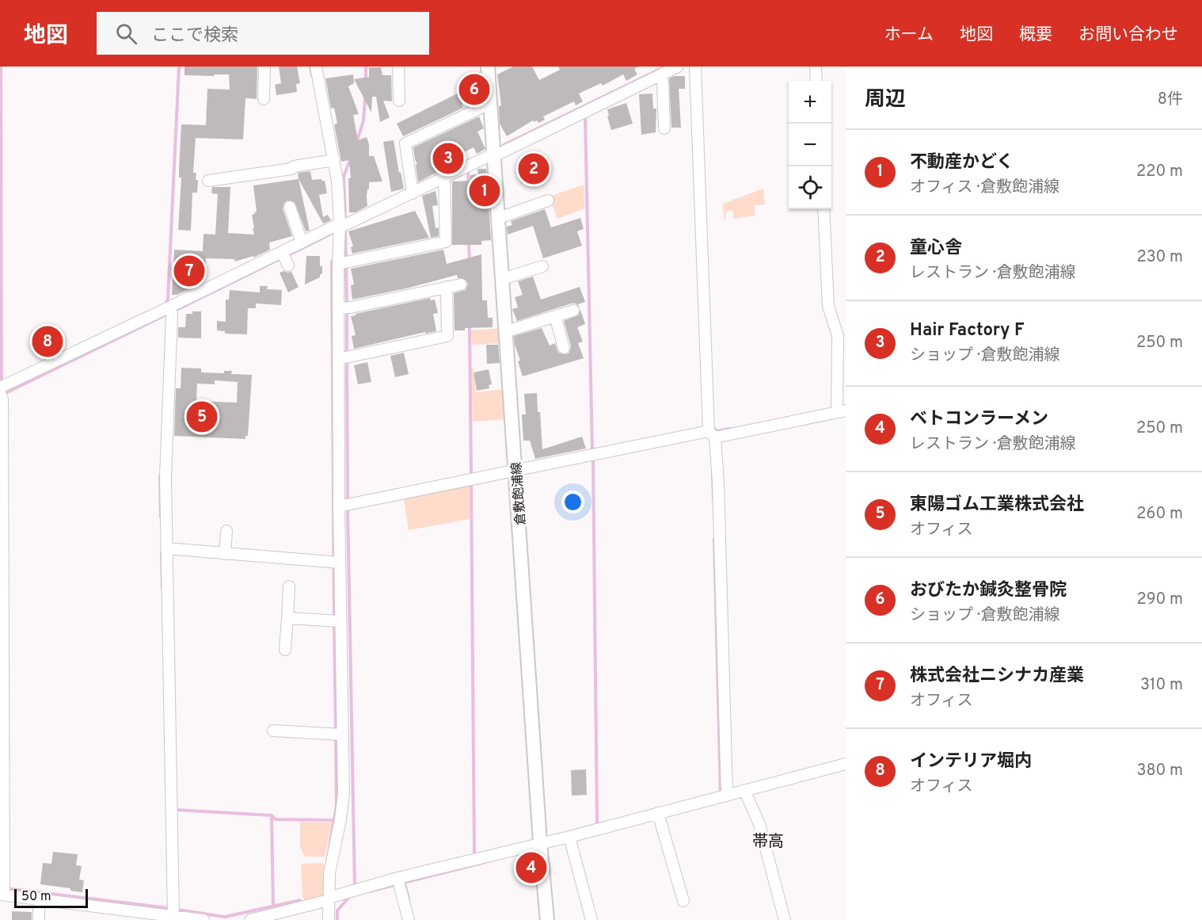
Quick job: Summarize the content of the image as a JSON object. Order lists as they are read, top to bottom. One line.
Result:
{"streets":{"main road":["倉敷飽浦線"]},"districts":["帯高"],"scale_bar":"50 m","page":{"header":"地図","search":"ここで検索","nav":["ホーム","地図","概要","お問い合わせ"],"heading":["周辺","8件"],"pins":["6","3","2","1","7","8","5","4"],"map_buttons":["+","−"],"list":[{"mark":"1","name":"不動産かどく","note":"オフィス · 倉敷飽浦線","value":"220 m"},{"mark":"2","name":"童心舎","note":"レストラン · 倉敷飽浦線","value":"230 m"},{"mark":"3","name":"Hair Factory F","note":"ショップ · 倉敷飽浦線","value":"250 m"},{"mark":"4","name":"ベトコンラーメン","note":"レストラン · 倉敷飽浦線","value":"250 m"},{"mark":"5","name":"東陽ゴム工業株式会社","note":"オフィス","value":"260 m"},{"mark":"6","name":"おびたか鍼灸整骨院","note":"ショップ · 倉敷飽浦線","value":"290 m"},{"mark":"7","name":"株式会社ニシナカ産業","note":"オフィス","value":"310 m"},{"mark":"8","name":"インテリア堀内","note":"オフィス","value":"380 m"}],"scale":"50 m"}}
